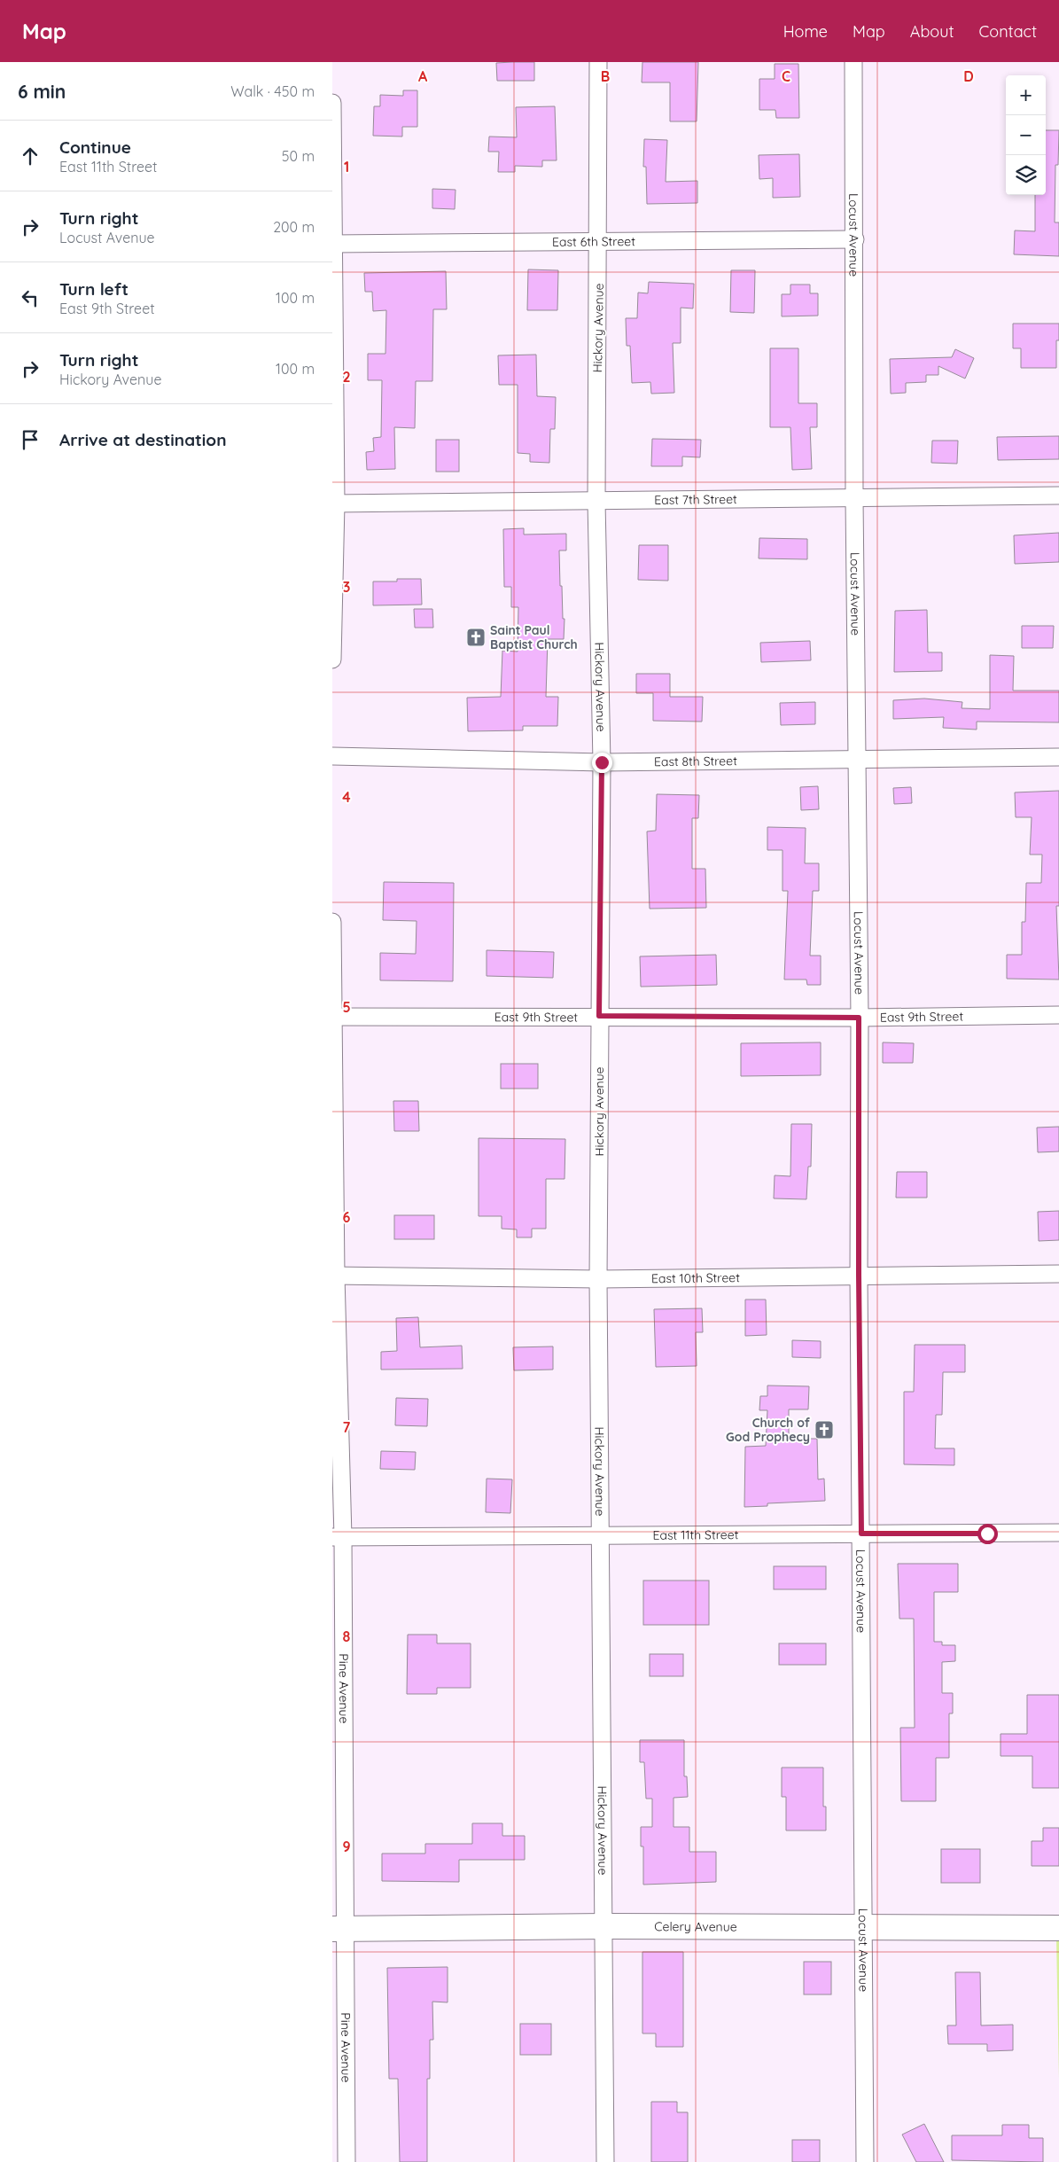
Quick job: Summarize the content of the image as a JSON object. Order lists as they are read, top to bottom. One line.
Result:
{"streets":{"main road":["Celery Avenue"],"street":["Locust Avenue","East 6th Street","Hickory Avenue","East 7th Street","East 8th Street","East 9th Street","East 10th Street","East 11th Street","Pine Avenue"]},"crossings":[["Locust Avenue","East 6th Street"],["Locust Avenue","East 7th Street"],["Locust Avenue","East 8th Street"],["Locust Avenue","East 9th Street"],["Locust Avenue","East 10th Street"],["Locust Avenue","East 11th Street"],["Locust Avenue","Celery Avenue"],["East 6th Street","Hickory Avenue"],["Hickory Avenue","East 7th Street"],["Hickory Avenue","East 8th Street"],["Hickory Avenue","East 9th Street"],["Hickory Avenue","East 10th Street"],["Hickory Avenue","East 11th Street"],["Hickory Avenue","Celery Avenue"],["East 9th Street","Pine Avenue"],["East 10th Street","Pine Avenue"],["East 11th Street","Pine Avenue"],["Pine Avenue","Celery Avenue"]],"places":{"church":["Saint Paul Baptist Church","Church of God Prophecy"]},"page":{"header":"Map","nav":["Home","Map","About","Contact"],"heading":["6 min","Walk · 450 m"],"map_buttons":["+","−"],"list":[["Continue","East 11th Street","50 m"],["Turn right","Locust Avenue","200 m"],["Turn left","East 9th Street","100 m"],["Turn right","Hickory Avenue","100 m"],"Arrive at destination"]},"grid":{"columns":["A","B","C","D"],"rows":["1","2","3","4","5","6","7","8","9"]}}
